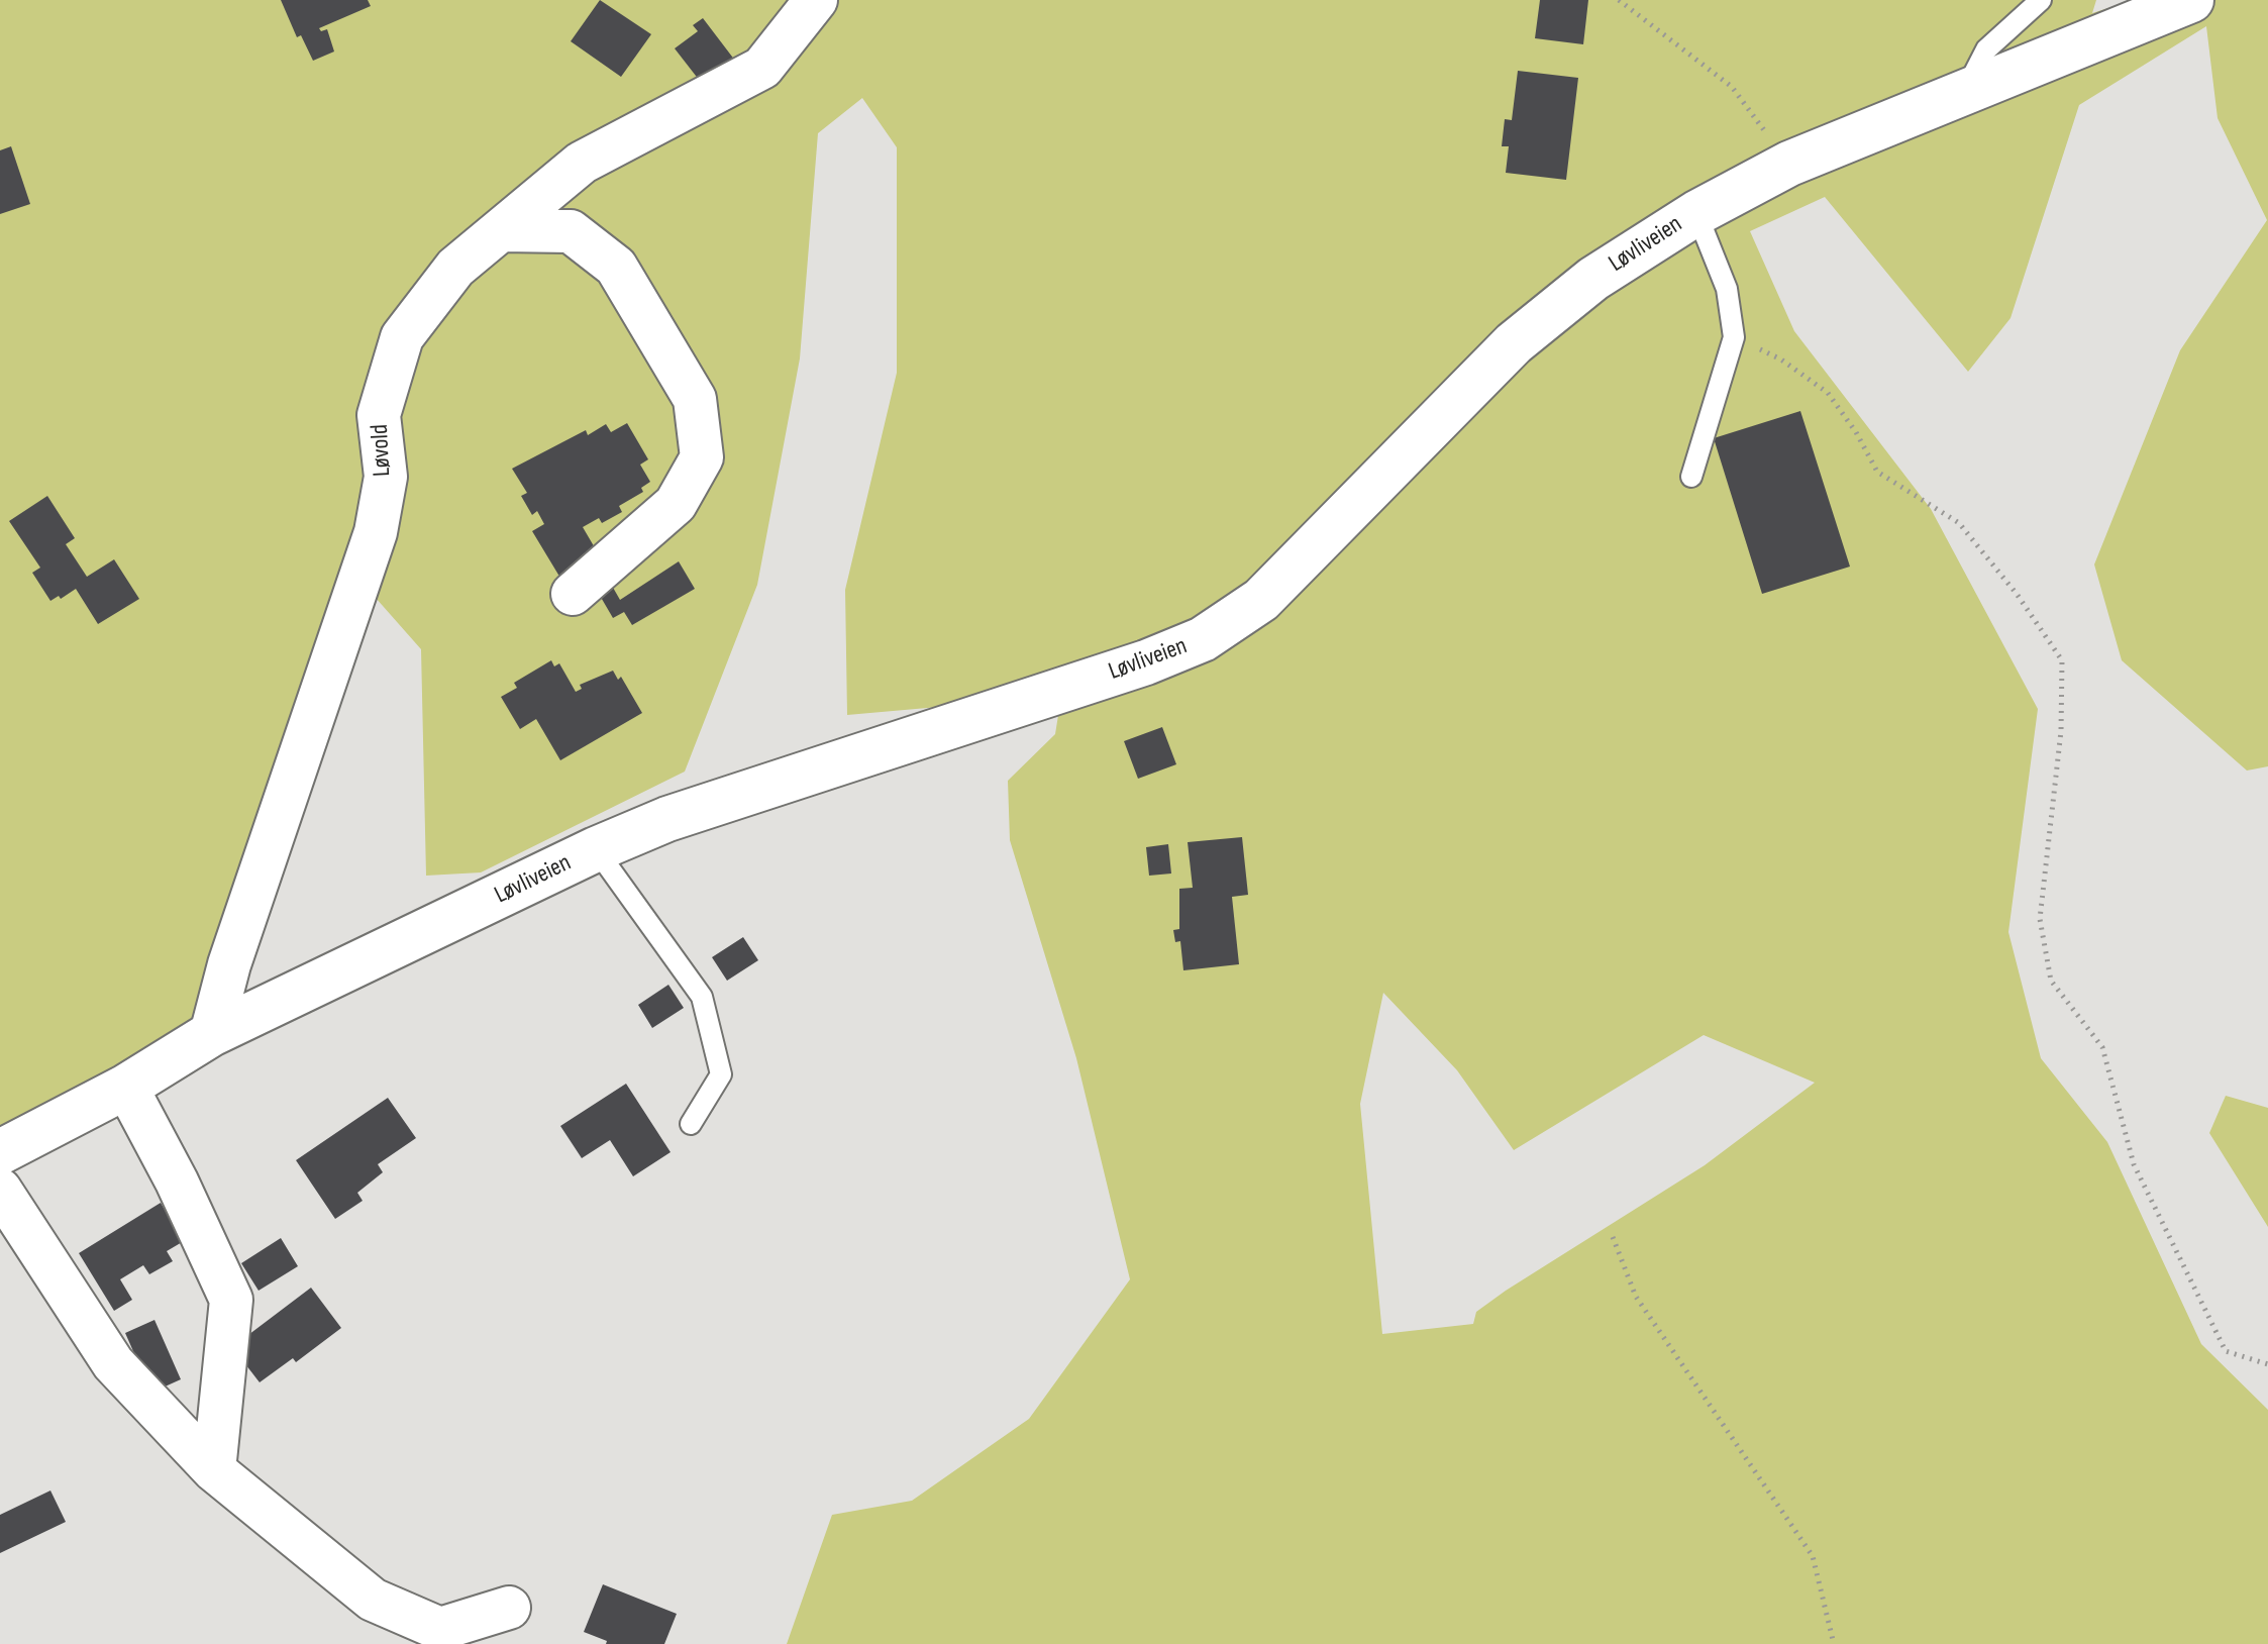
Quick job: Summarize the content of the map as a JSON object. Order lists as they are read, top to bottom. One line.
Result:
{"streets":{"main road":["Løvliveien"],"street":["Løvold"]},"crossings":[["Løvliveien","Løvold"]]}
